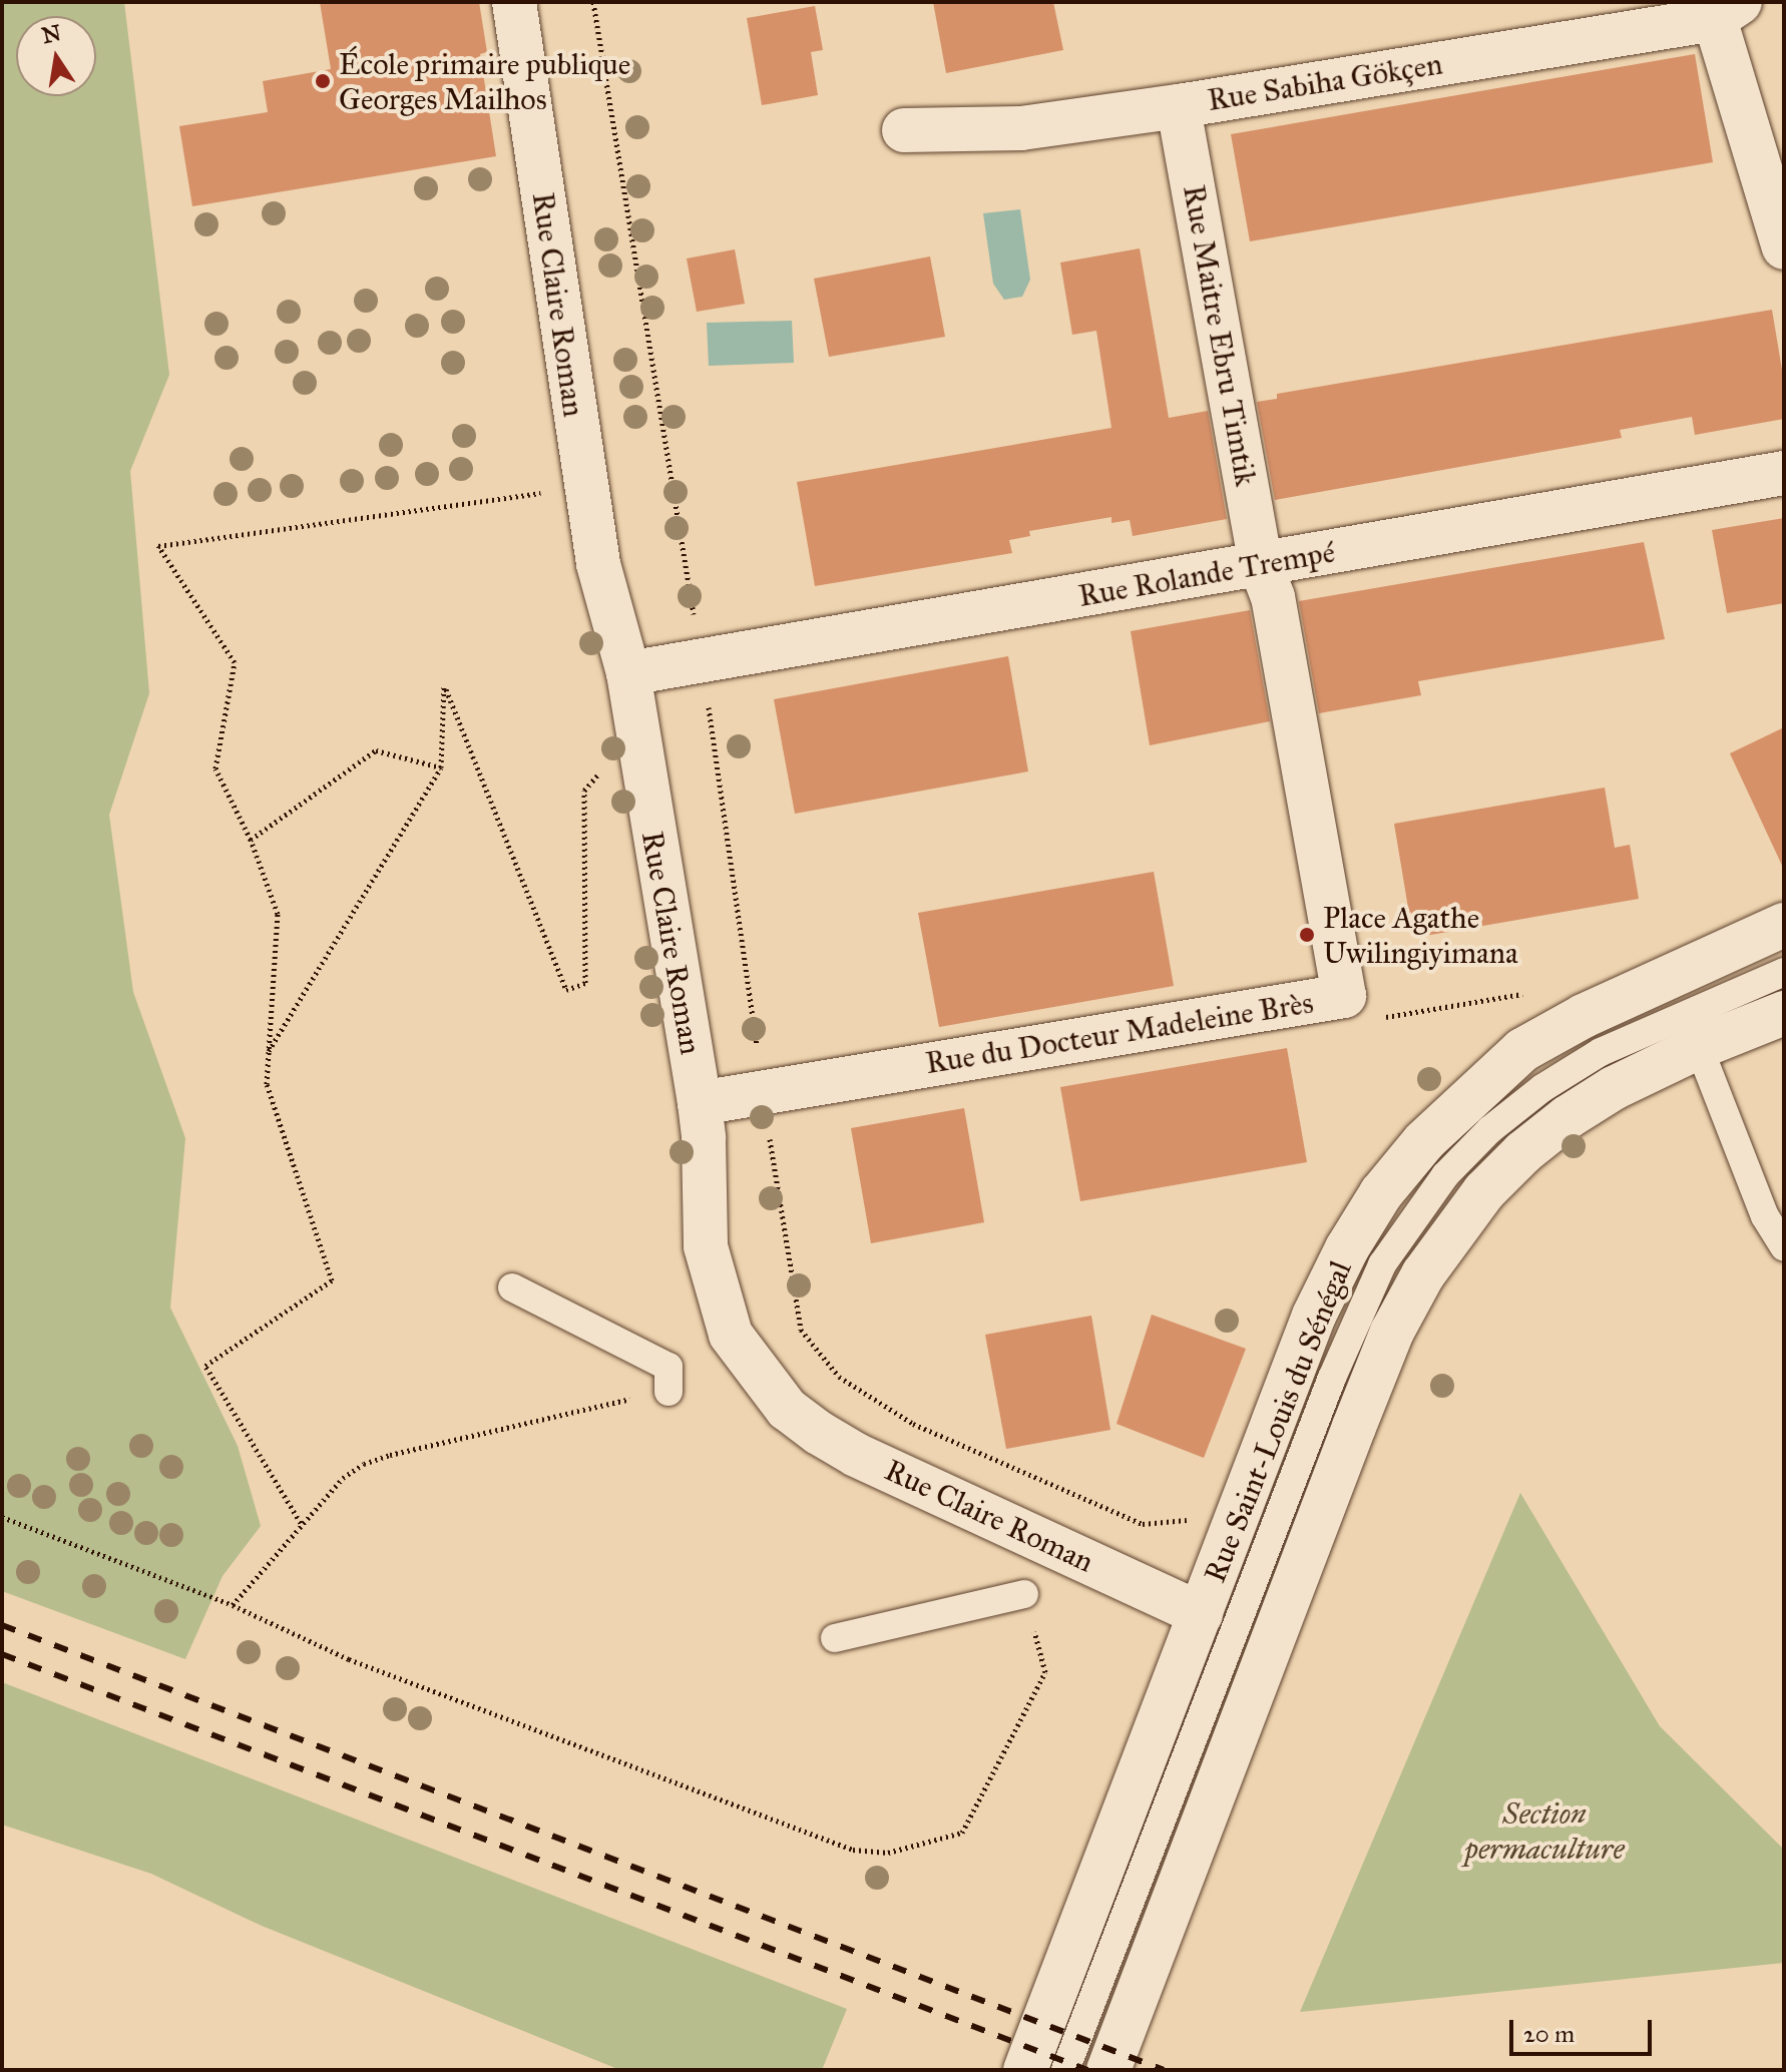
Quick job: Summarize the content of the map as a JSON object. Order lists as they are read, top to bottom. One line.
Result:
{"streets":{"street":["Rue Sabiha Gökçen","Rue Claire Roman","Rue Maitre Ebru Timtik","Rue Rolande Trempé","Rue du Docteur Madeleine Brès","Rue Saint-Louis du Sénégal"]},"crossings":[["Rue Sabiha Gökçen","Rue Maitre Ebru Timtik"],["Rue Claire Roman","Rue Rolande Trempé"],["Rue Claire Roman","Rue du Docteur Madeleine Brès"],["Rue Claire Roman","Rue Saint-Louis du Sénégal"],["Rue Maitre Ebru Timtik","Rue Rolande Trempé"],["Rue Maitre Ebru Timtik","Rue du Docteur Madeleine Brès"],["Rue Rolande Trempé","Rue du Docteur Madeleine Brès"]],"parks":["Section permaculture"],"places":["École primaire publique Georges Mailhos","Place Agathe Uwilingiyimana"],"scale_bar":"20 m","north":"top"}
